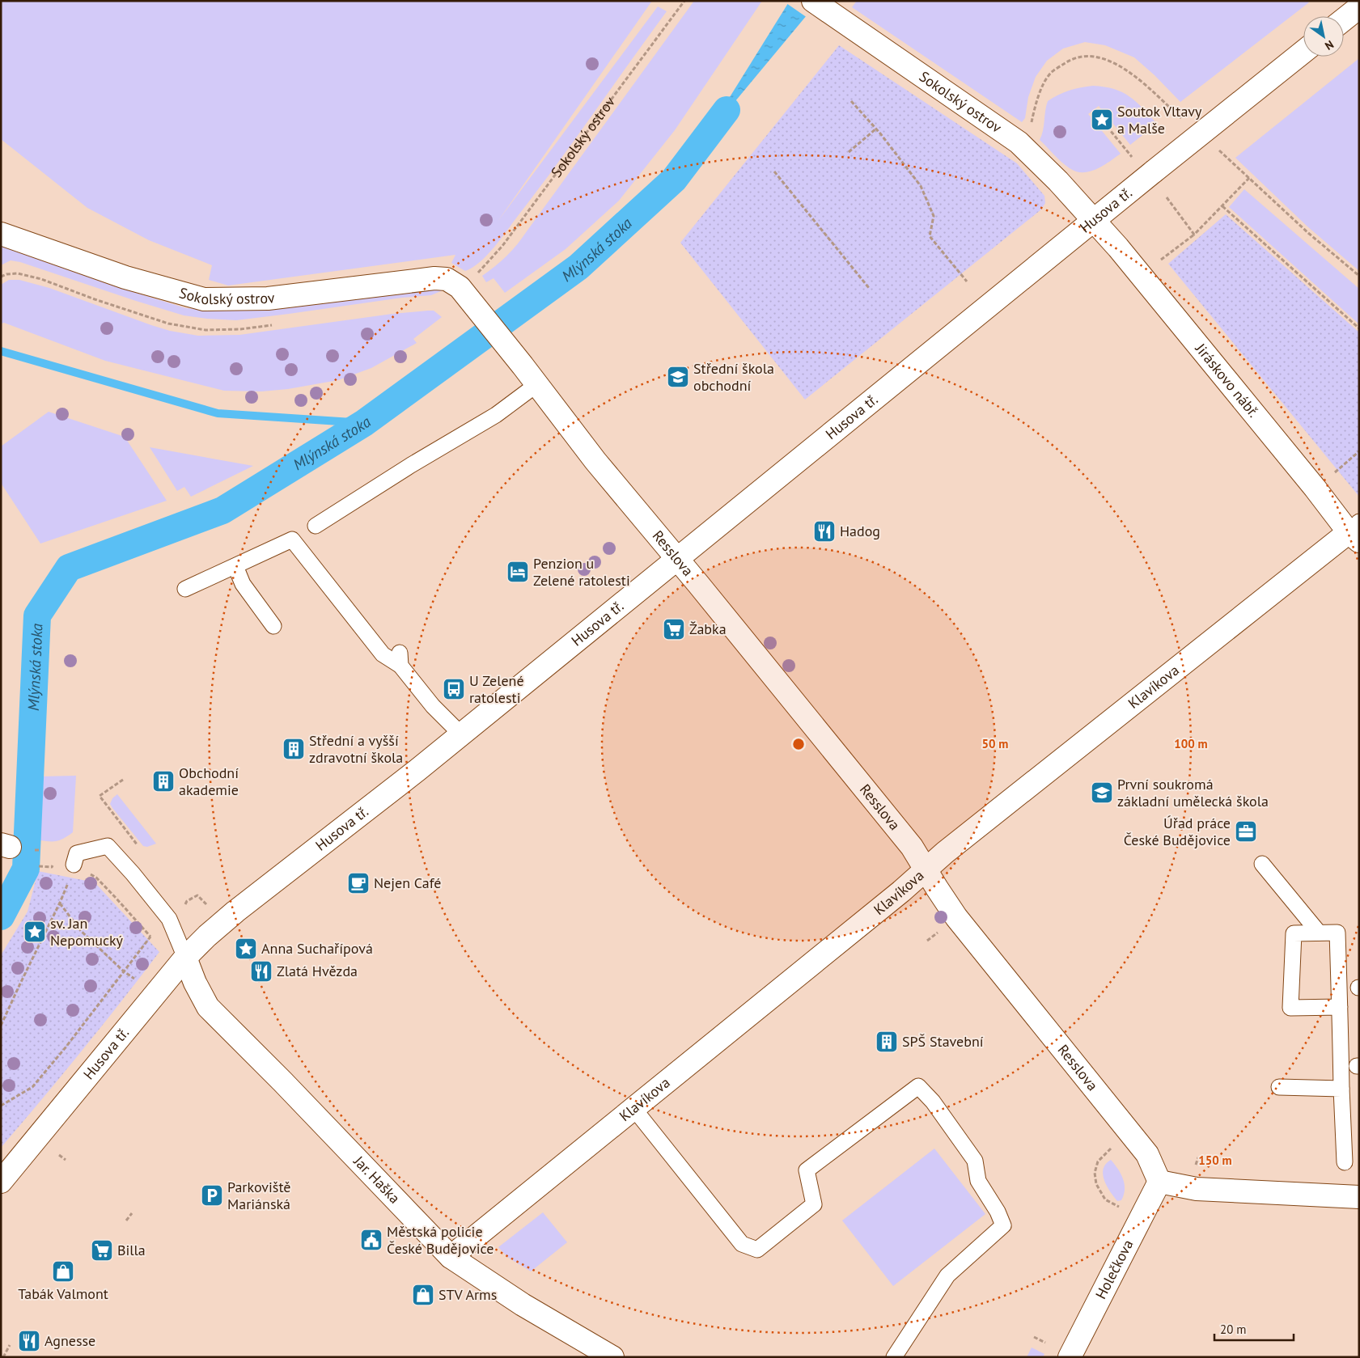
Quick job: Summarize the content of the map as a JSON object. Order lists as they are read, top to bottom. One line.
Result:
{"streets":{"street":["Sokolský ostrov","Husova tř.","Jiráskovo nábř.","Resslova","Klavíkova","Jar. Haška","Holečkova"]},"crossings":[["Sokolský ostrov","Husova tř."],["Sokolský ostrov","Jiráskovo nábř."],["Sokolský ostrov","Resslova"],["Husova tř.","Jiráskovo nábř."],["Husova tř.","Resslova"],["Husova tř.","Jar. Haška"],["Jiráskovo nábř.","Klavíkova"],["Resslova","Klavíkova"],["Resslova","Holečkova"],["Klavíkova","Jar. Haška"]],"water":["Mlýnská stoka"],"places":{"place":["Soutok Vltavy a Malše","sv. Jan Nepomucký","Anna Suchařípová"],"school or university":["Střední škola obchodní","První soukromá základní umělecká škola"],"restaurant":["Hadog","Zlatá Hvězda","Agnesse"],"hotel":["Penzion u Zelené ratolesti"],"supermarket":["Žabka","Billa"],"bus stop":["U Zelené ratolesti"],"building":["Střední a vyšší zdravotní škola","Obchodní akademie","SPŠ Stavební"],"office":["Úřad práce České Budějovice"],"cafe":["Nejen Café"],"parking":["Parkoviště Mariánská"],"public building":["Městská policie České Budějovice"],"shop":["Tabák Valmont","STV Arms"]},"scale_bar":"20 m","north":"bottom right","rings":["50 m","100 m","150 m"]}
